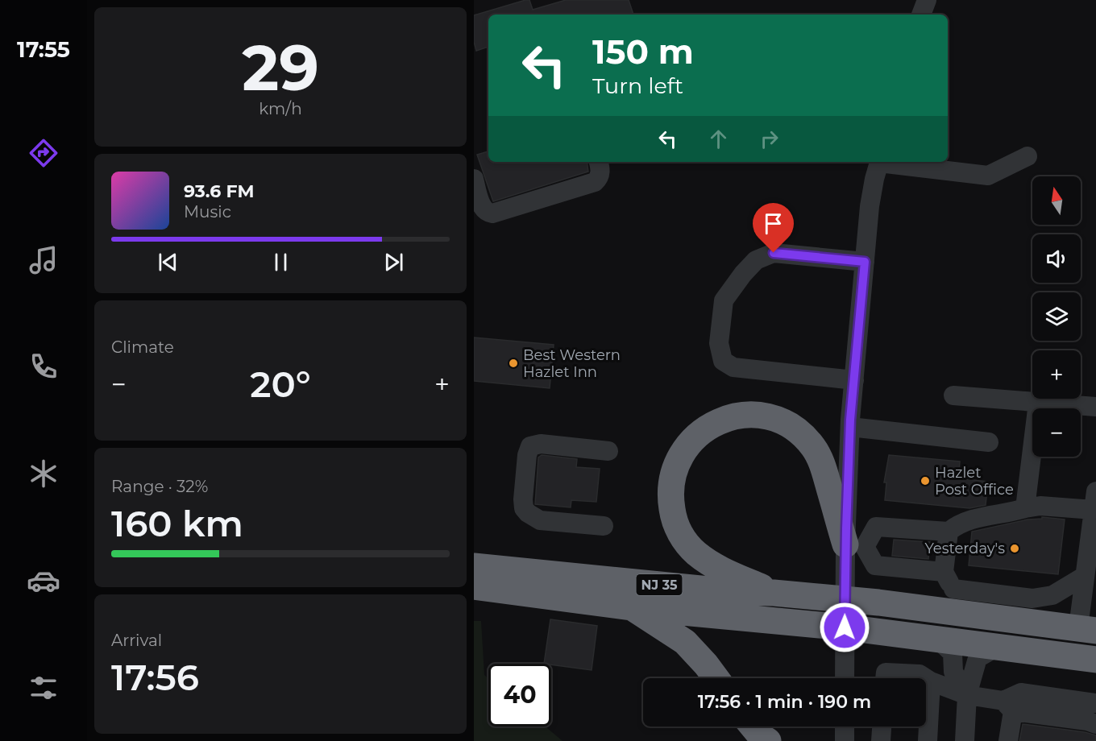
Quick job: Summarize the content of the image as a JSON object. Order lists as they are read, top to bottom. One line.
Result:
{"streets":{"highway":["NJ 35"]},"places":["Best Western Hazlet Inn","Hazlet Post Office","Yesterday's"],"north":"top","page":{"tabs":"17:55","tile":[["29","km/h"],"Climate",["Range · 32%","160 km"],["Arrival","17:56"]],"turn":["150 m","Turn left"],"song":["93.6 FM","Music"],"map_buttons":["+","−"],"heat":["−","20°","+"],"limit":"40","trip":"17:56 · 1 min · 190 m"}}
